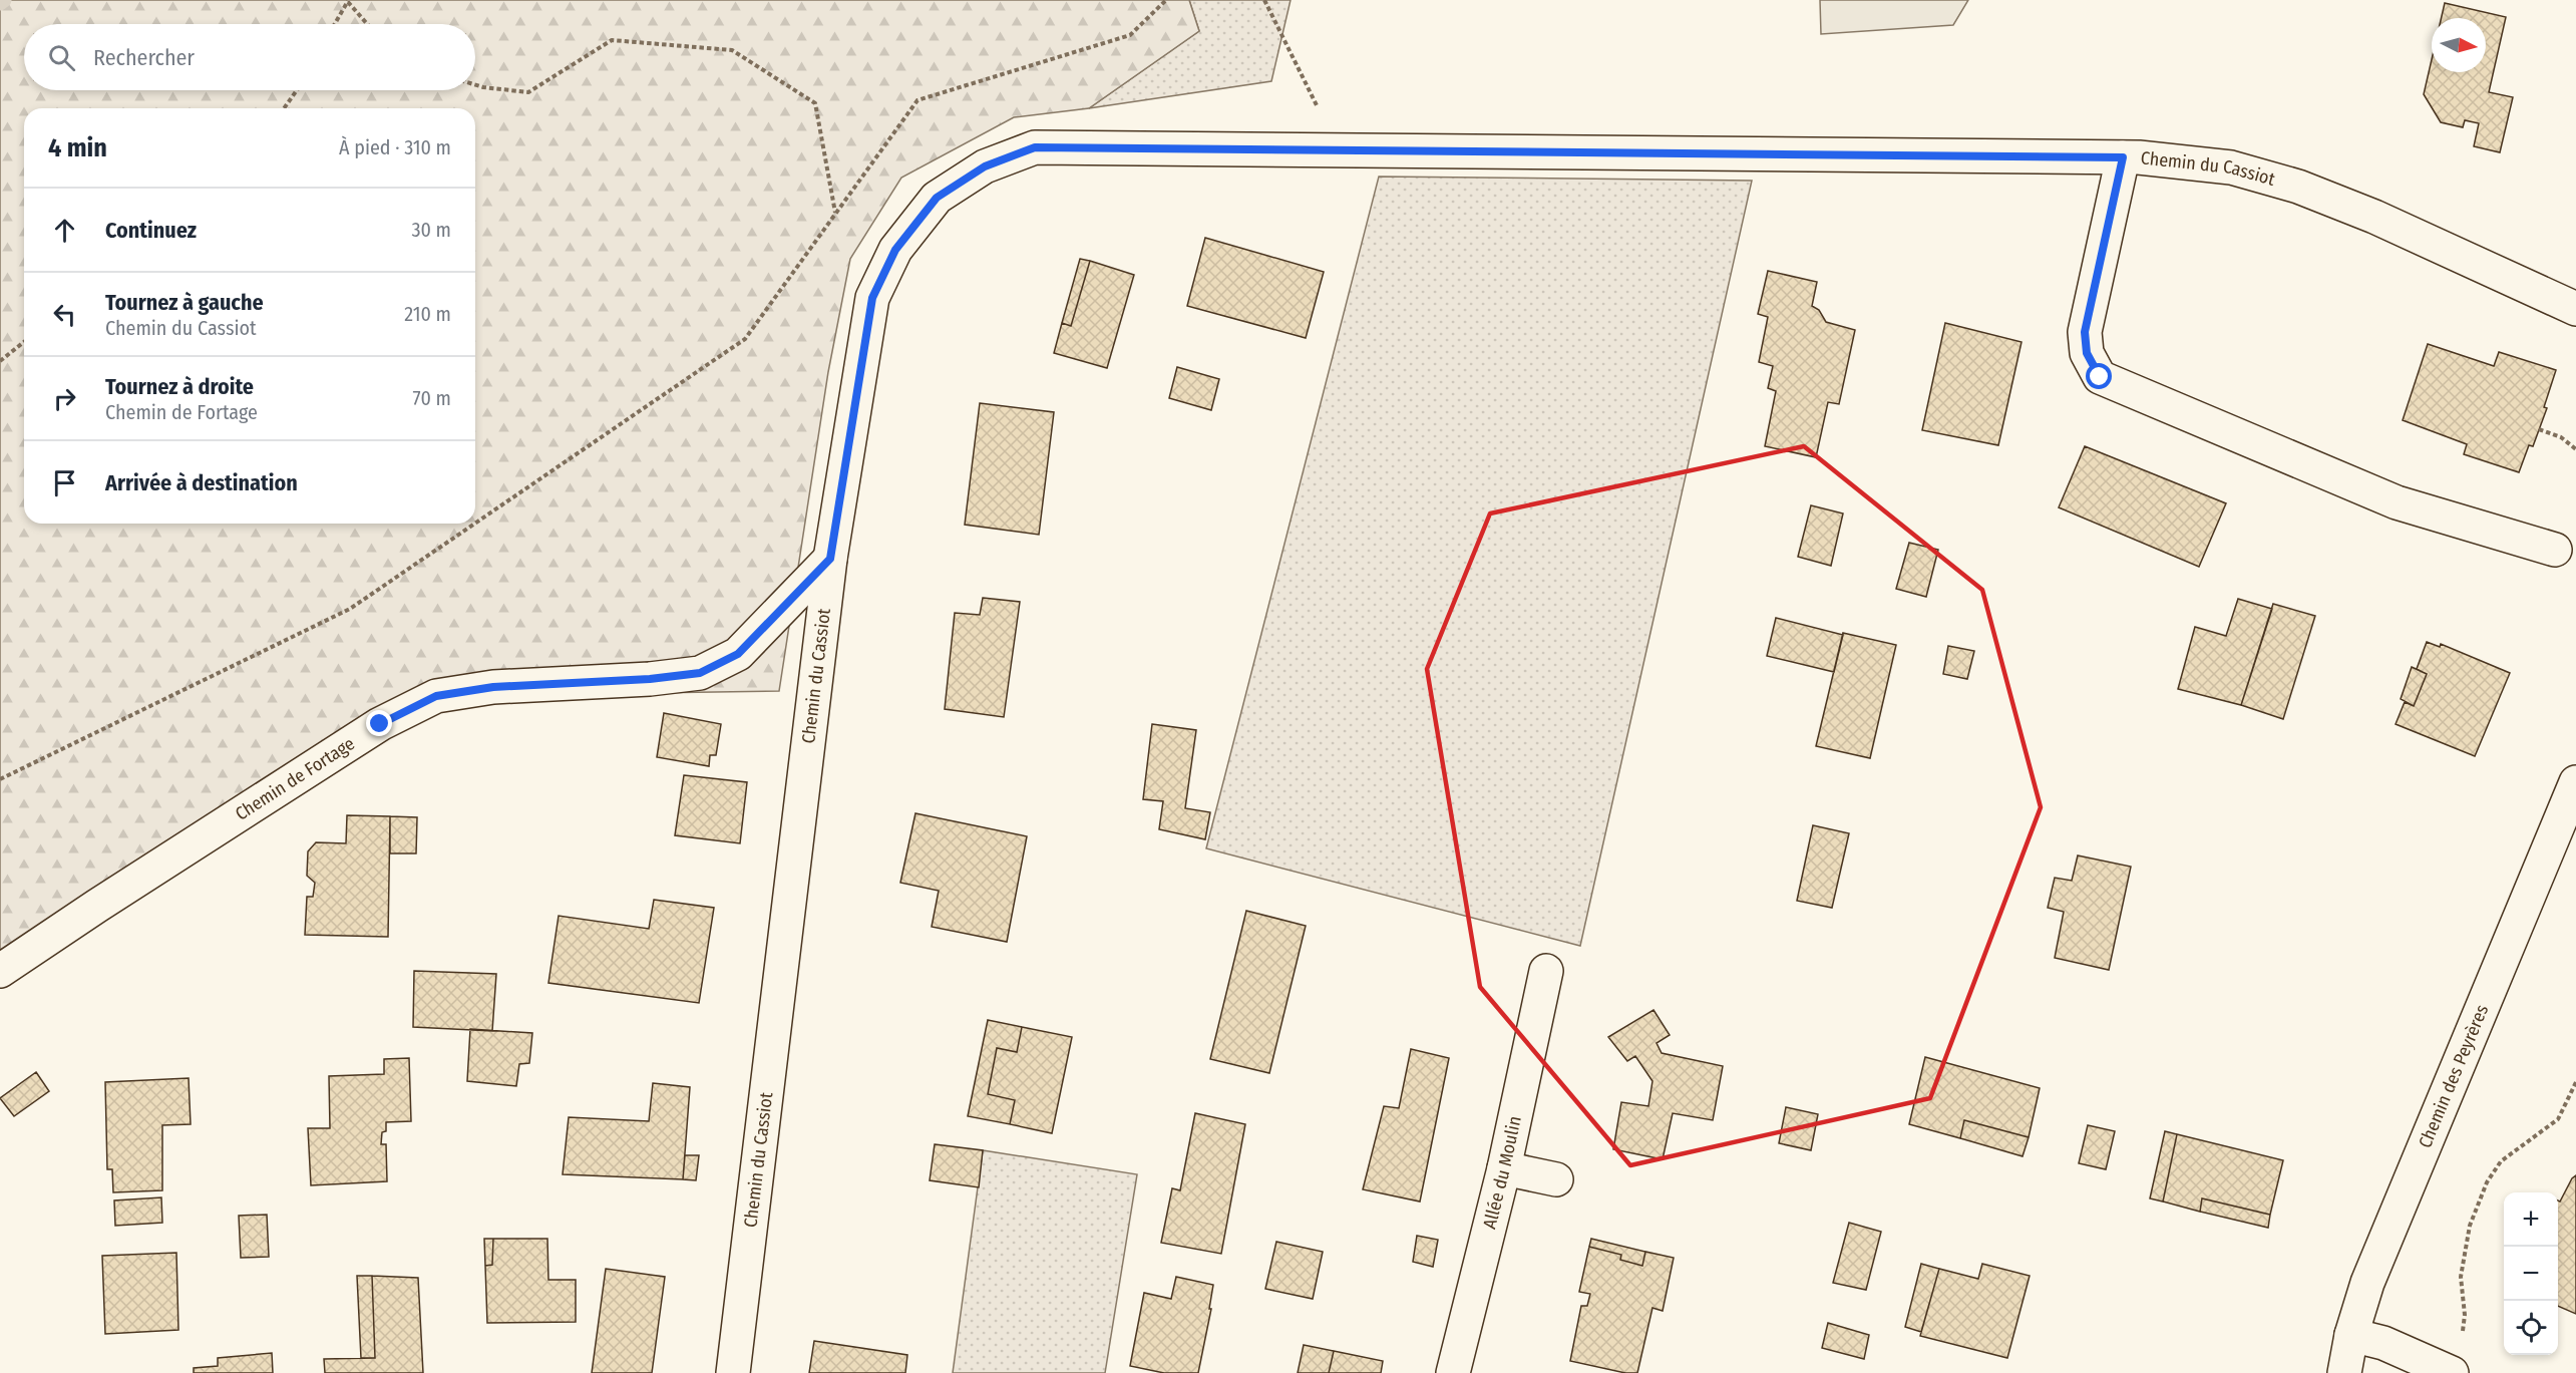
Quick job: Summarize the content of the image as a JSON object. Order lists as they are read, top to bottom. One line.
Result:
{"streets":{"street":["Chemin du Cassiot","Chemin de Fortage","Chemin des Peyrères","Allée du Moulin"]},"crossings":[["Chemin du Cassiot","Chemin de Fortage"]],"north":"right","page":{"search":"Rechercher","heading":["4 min","À pied · 310 m"],"list":[["Continuez","30 m"],["Tournez à gauche","Chemin du Cassiot","210 m"],["Tournez à droite","Chemin de Fortage","70 m"],"Arrivée à destination"],"map_buttons":["+","−"]}}
